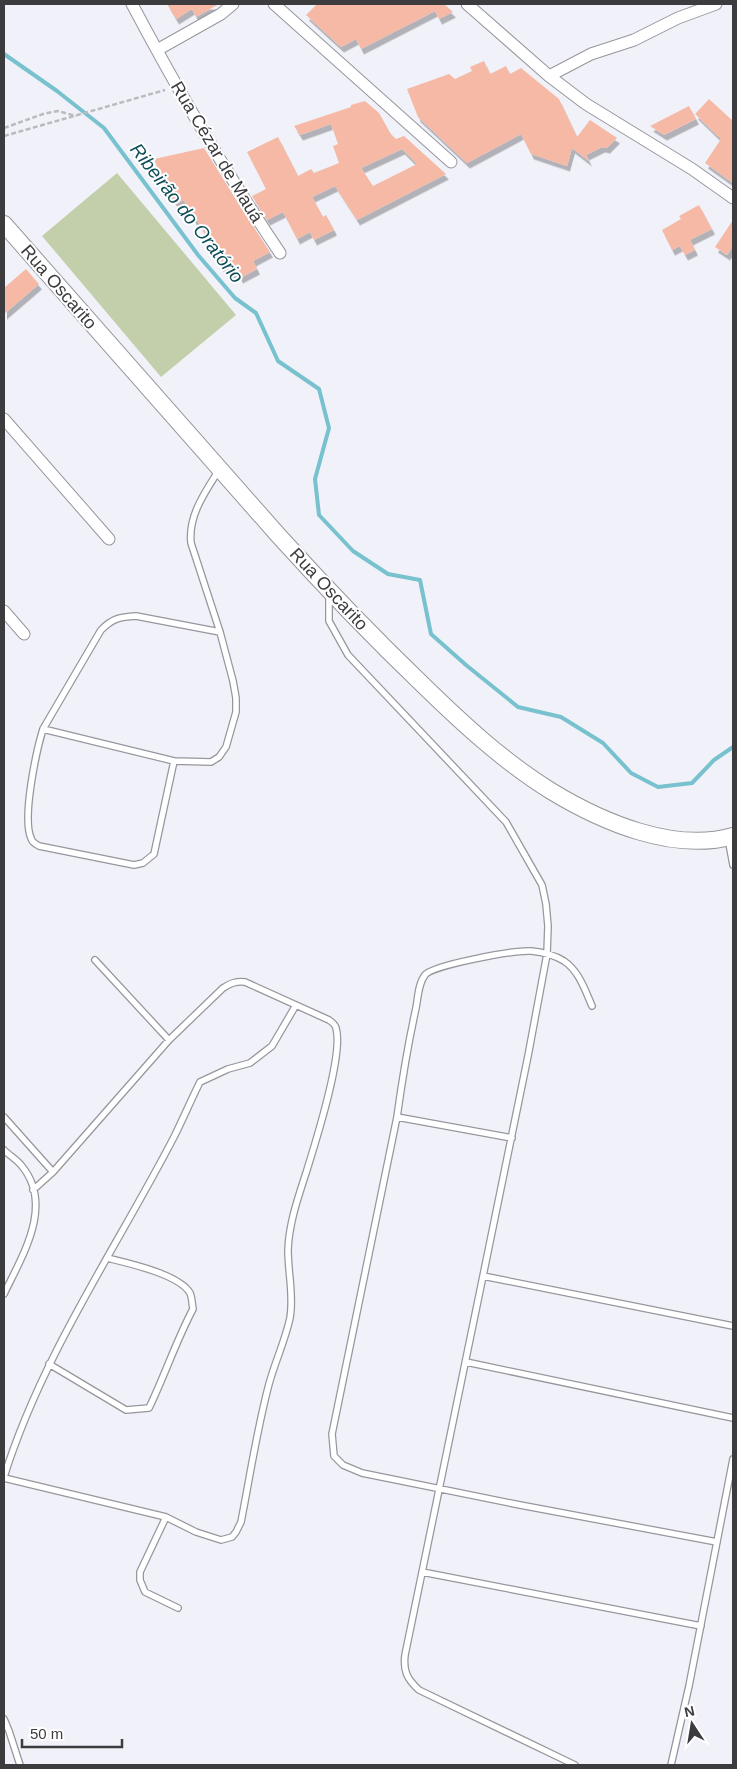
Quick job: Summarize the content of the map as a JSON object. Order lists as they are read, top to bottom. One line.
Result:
{"streets":{"main road":["Rua Oscarito"],"street":["Rua Cézar de Mauá"]},"water":["Ribeirão do Oratório"],"scale_bar":"50 m","north":"top"}
